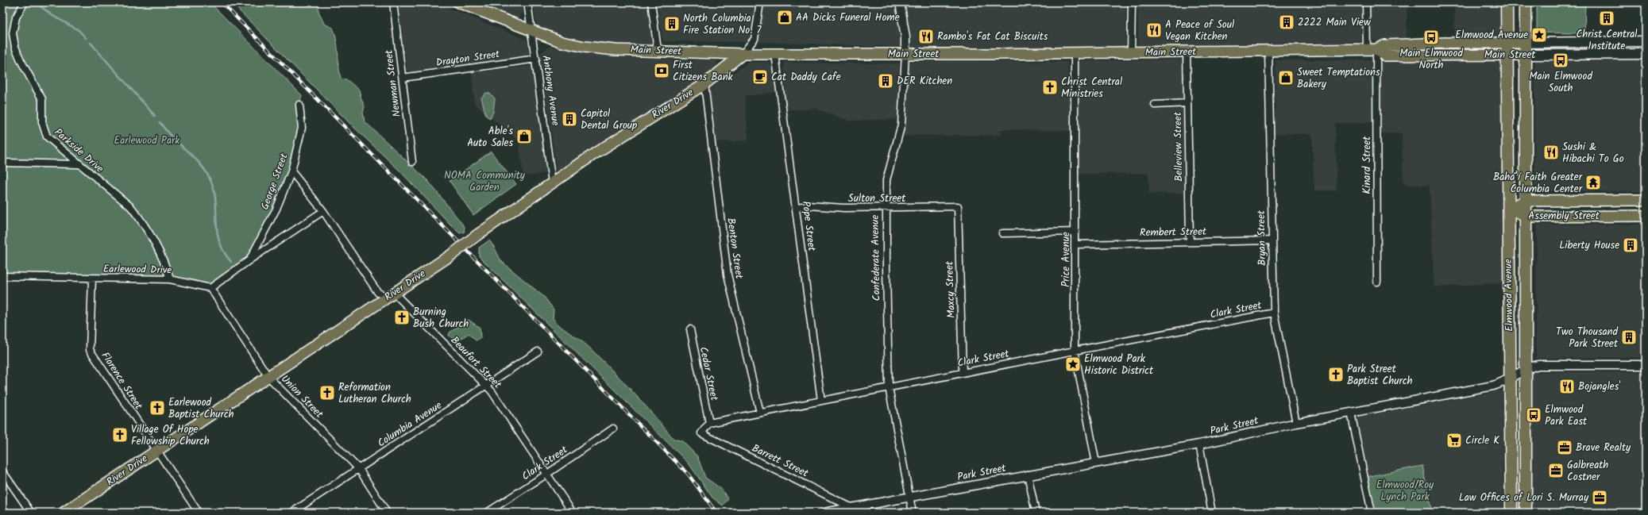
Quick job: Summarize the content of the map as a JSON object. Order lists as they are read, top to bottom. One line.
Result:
{"streets":{"highway":["Elmwood Avenue"],"main road":["Main Street","River Drive","Assembly Street"],"street":["Drayton Street","Newman Street","Anthony Avenue","Belleview Street","Parkside Drive","Kinard Street","George Street","Sulton Street","Pope Street","Rembert Street","Bryan Street","Benton Street","Confederate Avenue","Price Avenue","Earlewood Drive","Maxcy Street","Clark Street","Beaufort Street","Cedar Street","Florence Street","Union Street","Columbia Avenue","Park Street","Barrett Street"]},"crossings":[["Main Street","Anthony Avenue"],["Main Street","River Drive"],["Main Street","Belleview Street"],["Main Street","Kinard Street"],["Main Street","Pope Street"],["Main Street","Bryan Street"],["Main Street","Confederate Avenue"],["Main Street","Price Avenue"],["Main Street","Elmwood Avenue"],["Drayton Street","Newman Street"],["Drayton Street","Anthony Avenue"],["Anthony Avenue","River Drive"],["River Drive","Benton Street"],["River Drive","Beaufort Street"],["River Drive","Florence Street"],["River Drive","Union Street"],["Belleview Street","Rembert Street"],["Parkside Drive","Earlewood Drive"],["Sulton Street","Pope Street"],["Sulton Street","Confederate Avenue"],["Sulton Street","Maxcy Street"],["Assembly Street","Elmwood Avenue"],["Pope Street","Clark Street"],["Rembert Street","Bryan Street"],["Rembert Street","Price Avenue"],["Bryan Street","Clark Street"],["Bryan Street","Park Street"],["Benton Street","Clark Street"],["Confederate Avenue","Clark Street"],["Confederate Avenue","Park Street"],["Price Avenue","Clark Street"],["Price Avenue","Park Street"],["Earlewood Drive","Florence Street"],["Earlewood Drive","Union Street"],["Maxcy Street","Clark Street"],["Elmwood Avenue","Park Street"],["Clark Street","Beaufort Street"],["Clark Street","Cedar Street"],["Clark Street","Barrett Street"],["Beaufort Street","Columbia Avenue"],["Cedar Street","Barrett Street"],["Union Street","Columbia Avenue"],["Park Street","Barrett Street"]],"parks":["Earlewood Park","NOMA Community Garden","Elmwood/Roy Lynch Park"],"places":{"shop":["AA Dicks Funeral Home","Sweet Temptations Bakery","Able's Auto Sales"],"building":["Christ Central Institute","2222 Main View","North Columbia Fire Station No. 7","DER Kitchen","Capitol Dental Group","Liberty House","Two Thousand Park Street"],"restaurant":["A Peace of Soul Vegan Kitchen","Rambo's Fat Cat Biscuits","Sushi & Hibachi To Go","Bojangles'"],"place":["Elmwood Avenue","Elmwood Park Historic District"],"bus stop":["Main Elmwood North","Main Elmwood South","Elmwood Park East"],"bank":["First Citizens Bank"],"cafe":["Cat Daddy Cafe"],"church":["Christ Central Ministries","Burning Bush Church","Park Street Baptist Church","Reformation Lutheran Church","Earlewood Baptist Church","Village Of Hope Fellowship Church"],"temple":["Bahá’í Faith Greater Columbia Center"],"supermarket":["Circle K"],"office":["Brave Realty","Galbreath Costner","Law Offices of Lori S. Murray"]}}
